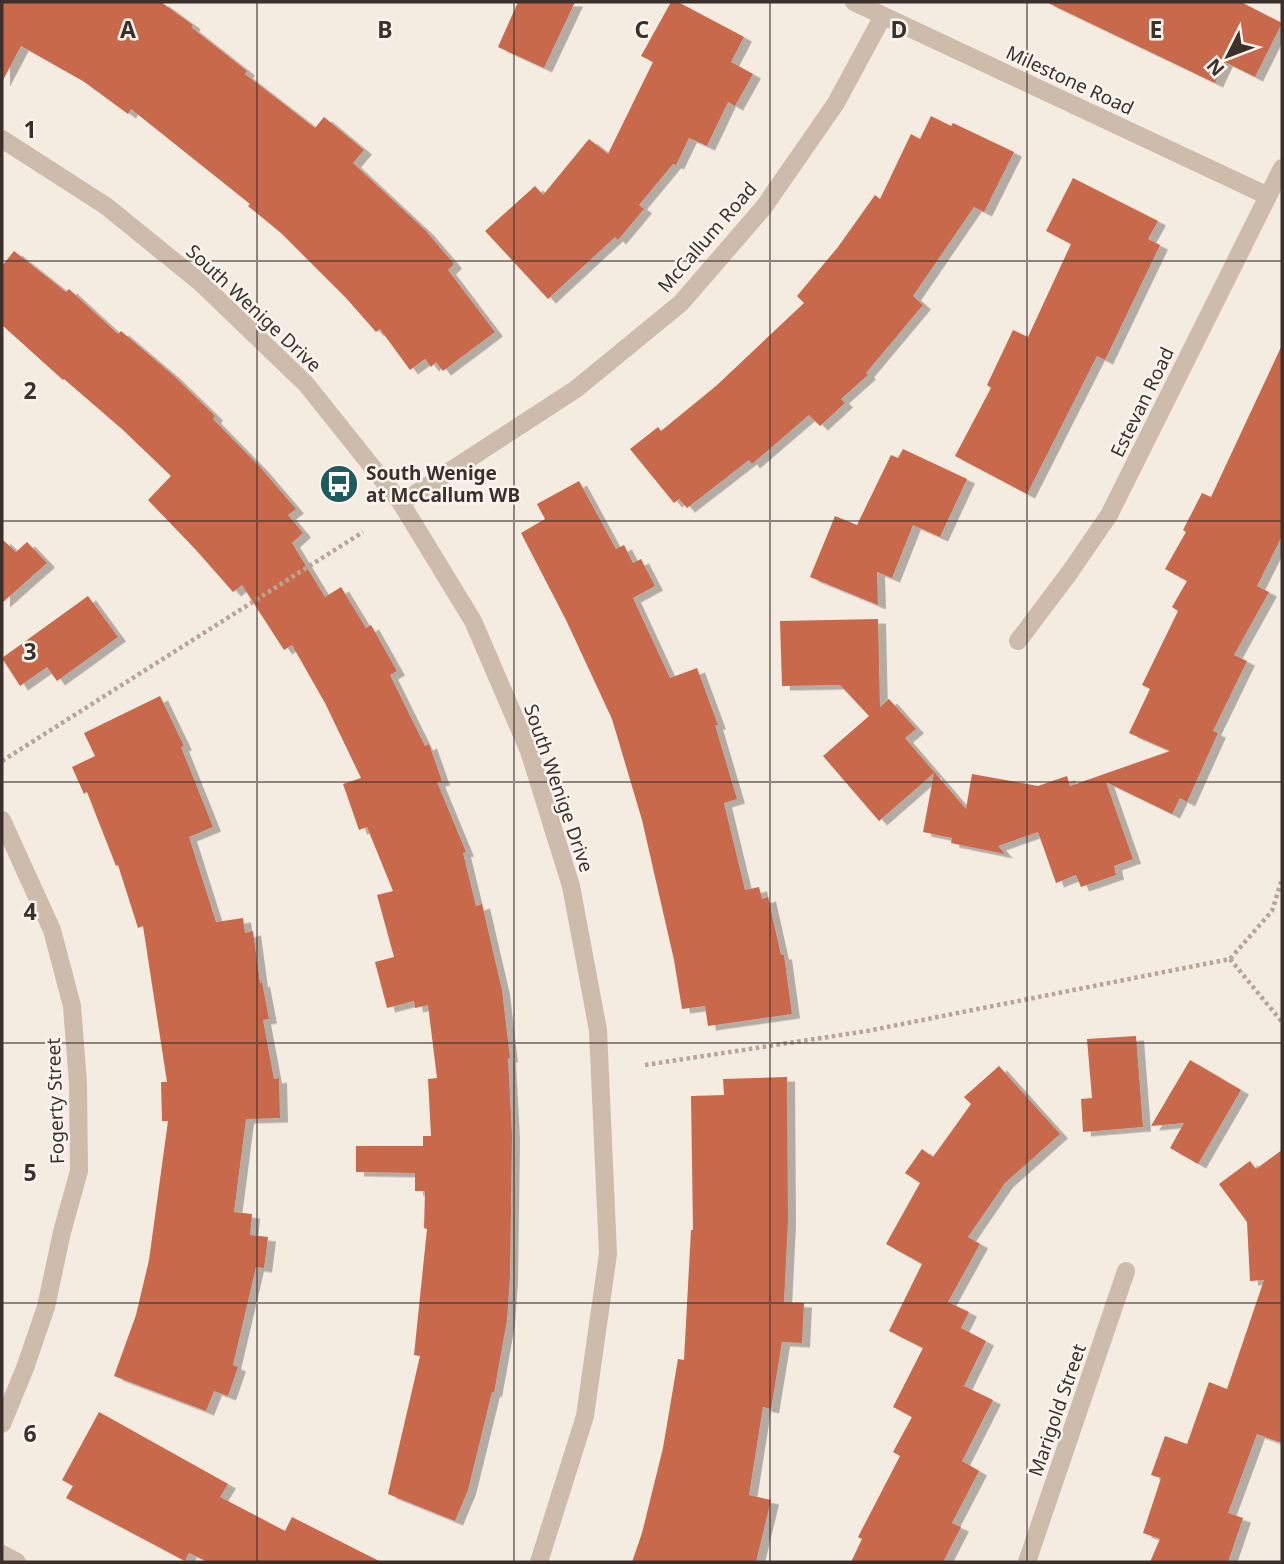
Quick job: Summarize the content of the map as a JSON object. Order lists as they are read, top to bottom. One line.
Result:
{"streets":{"street":["Milestone Road","McCallum Road","South Wenige Drive","Estevan Road","Fogerty Street","Marigold Street"]},"crossings":[["Milestone Road","McCallum Road"],["Milestone Road","Estevan Road"],["McCallum Road","South Wenige Drive"]],"places":{"bus stop":["South Wenige at McCallum WB"]},"north":"bottom left","grid":{"columns":["A","B","C","D","E"],"rows":["1","2","3","4","5","6"]}}
